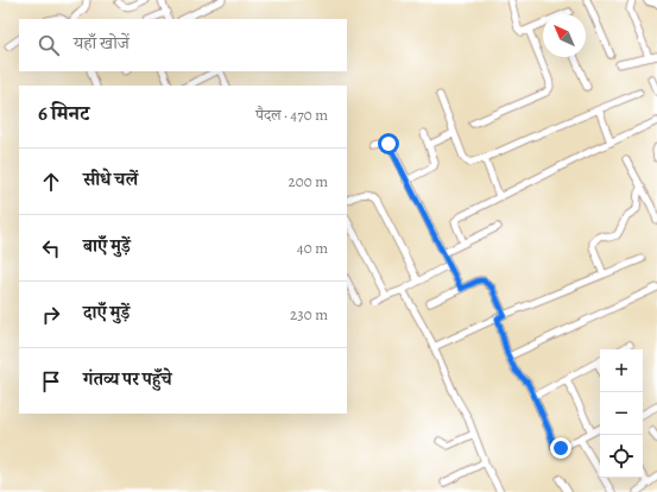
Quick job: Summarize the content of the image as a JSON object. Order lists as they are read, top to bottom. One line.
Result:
{"north":"top left","page":{"search":"यहाँ खोजें","heading":["6 मिनट","पैदल · 470 m"],"list":[["सीधे चलें","200 m"],["बाएँ मुड़ें","40 m"],["दाएँ मुड़ें","230 m"],"गंतव्य पर पहुँचे"],"map_buttons":["+","−"]}}
